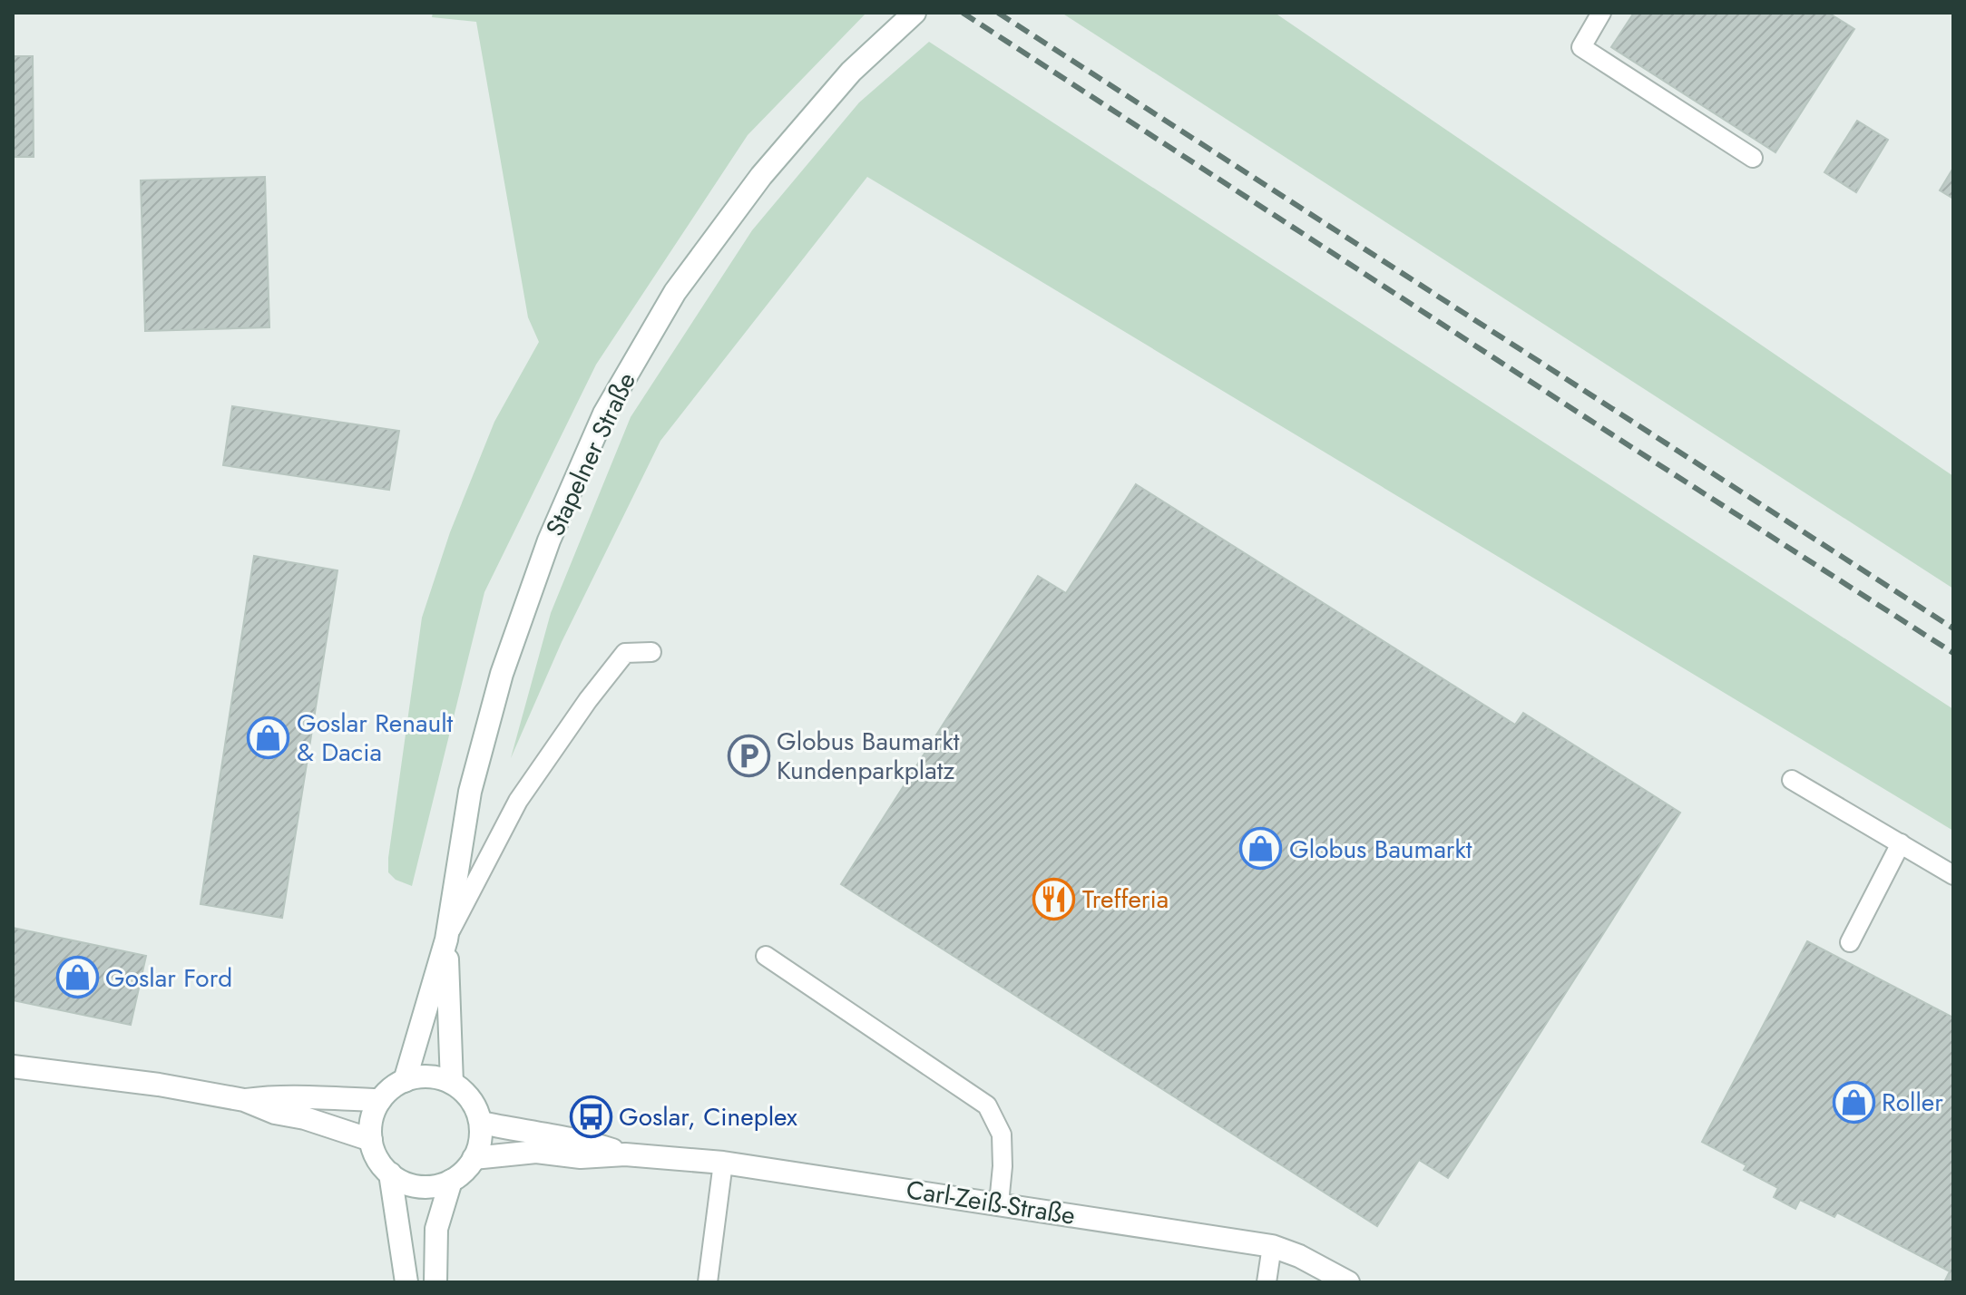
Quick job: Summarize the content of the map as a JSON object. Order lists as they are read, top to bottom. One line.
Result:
{"streets":{"street":["Stapelner Straße","Carl-Zeiß-Straße"]},"crossings":[["Stapelner Straße","Carl-Zeiß-Straße"]],"places":{"shop":["Goslar Renault & Dacia","Globus Baumarkt","Goslar Ford","Roller"],"parking":["Globus Baumarkt Kundenparkplatz"],"restaurant":["Trefferia"],"bus stop":["Goslar, Cineplex"]}}
